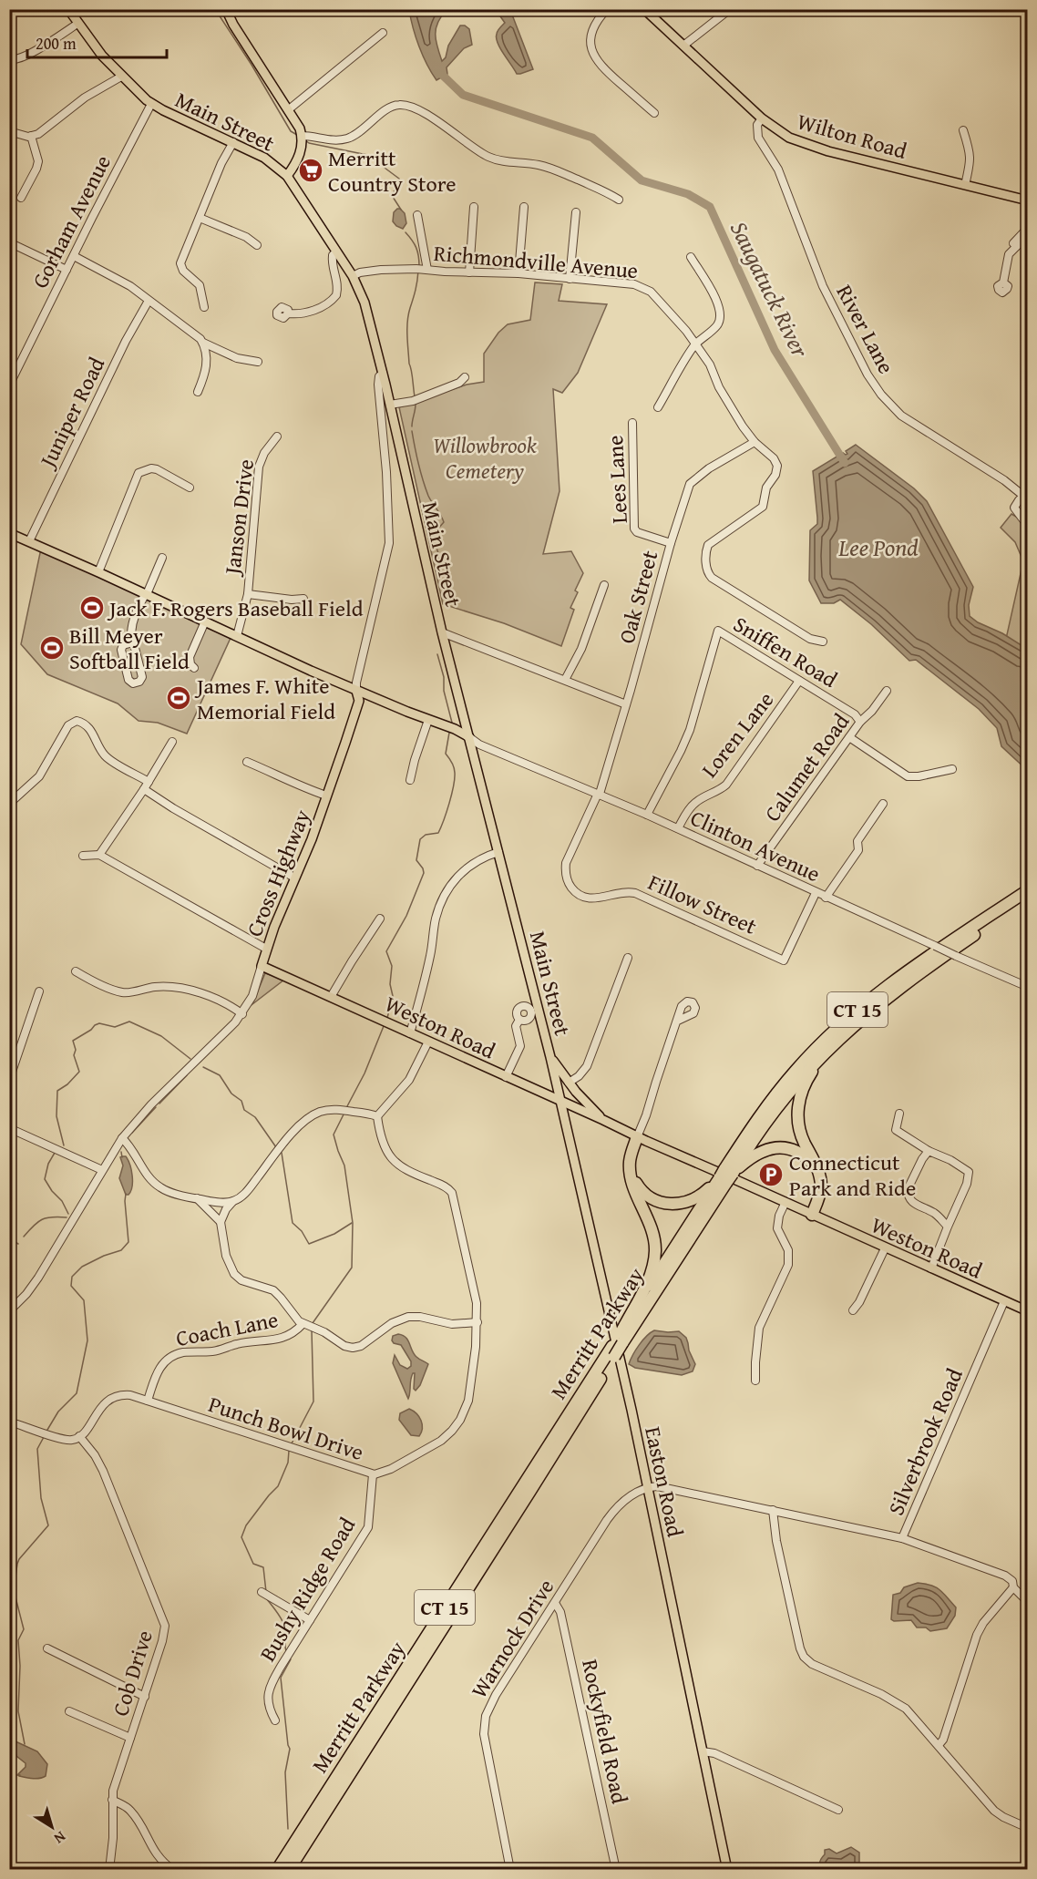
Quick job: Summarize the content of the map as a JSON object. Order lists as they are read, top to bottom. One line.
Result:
{"streets":{"highway":["CT 15","Merritt Parkway"],"main road":["Main Street","Wilton Road","Cross Highway","Weston Road","Easton Road"],"street":["Gorham Avenue","Richmondville Avenue","River Lane","Juniper Road","Lees Lane","Janson Drive","Oak Street","Sniffen Road","Loren Lane","Calumet Road","Clinton Avenue","Fillow Street","Coach Lane","Punch Bowl Drive","Silverbrook Road","Bushy Ridge Road","Warnock Drive","Cob Drive","Rockyfield Road"]},"crossings":[["Main Street","Gorham Avenue"],["Main Street","Richmondville Avenue"],["Main Street","Clinton Avenue"],["Main Street","Cross Highway"],["Main Street","Weston Road"],["Main Street","Easton Road"],["Wilton Road","River Lane"],["Richmondville Avenue","Oak Street"],["Lees Lane","Oak Street"],["Oak Street","Clinton Avenue"],["Oak Street","Fillow Street"],["Sniffen Road","Loren Lane"],["Sniffen Road","Calumet Road"],["Sniffen Road","Clinton Avenue"],["Loren Lane","Clinton Avenue"],["Calumet Road","Clinton Avenue"],["Clinton Avenue","Fillow Street"],["Cross Highway","Weston Road"],["Weston Road","Silverbrook Road"],["Weston Road","Easton Road"],["Coach Lane","Punch Bowl Drive"],["Punch Bowl Drive","Bushy Ridge Road"],["Punch Bowl Drive","Cob Drive"],["Silverbrook Road","Easton Road"],["Silverbrook Road","Warnock Drive"],["Easton Road","Warnock Drive"],["Warnock Drive","Rockyfield Road"]],"water":["Saugatuck River","Lee Pond"],"parks":["Willowbrook Cemetery"],"places":{"supermarket":["Merritt Country Store"],"sports":["Jack F. Rogers Baseball Field","Bill Meyer Softball Field","James F. White Memorial Field"],"parking":["Connecticut Park and Ride"]},"scale_bar":"200 m","north":"bottom right"}
